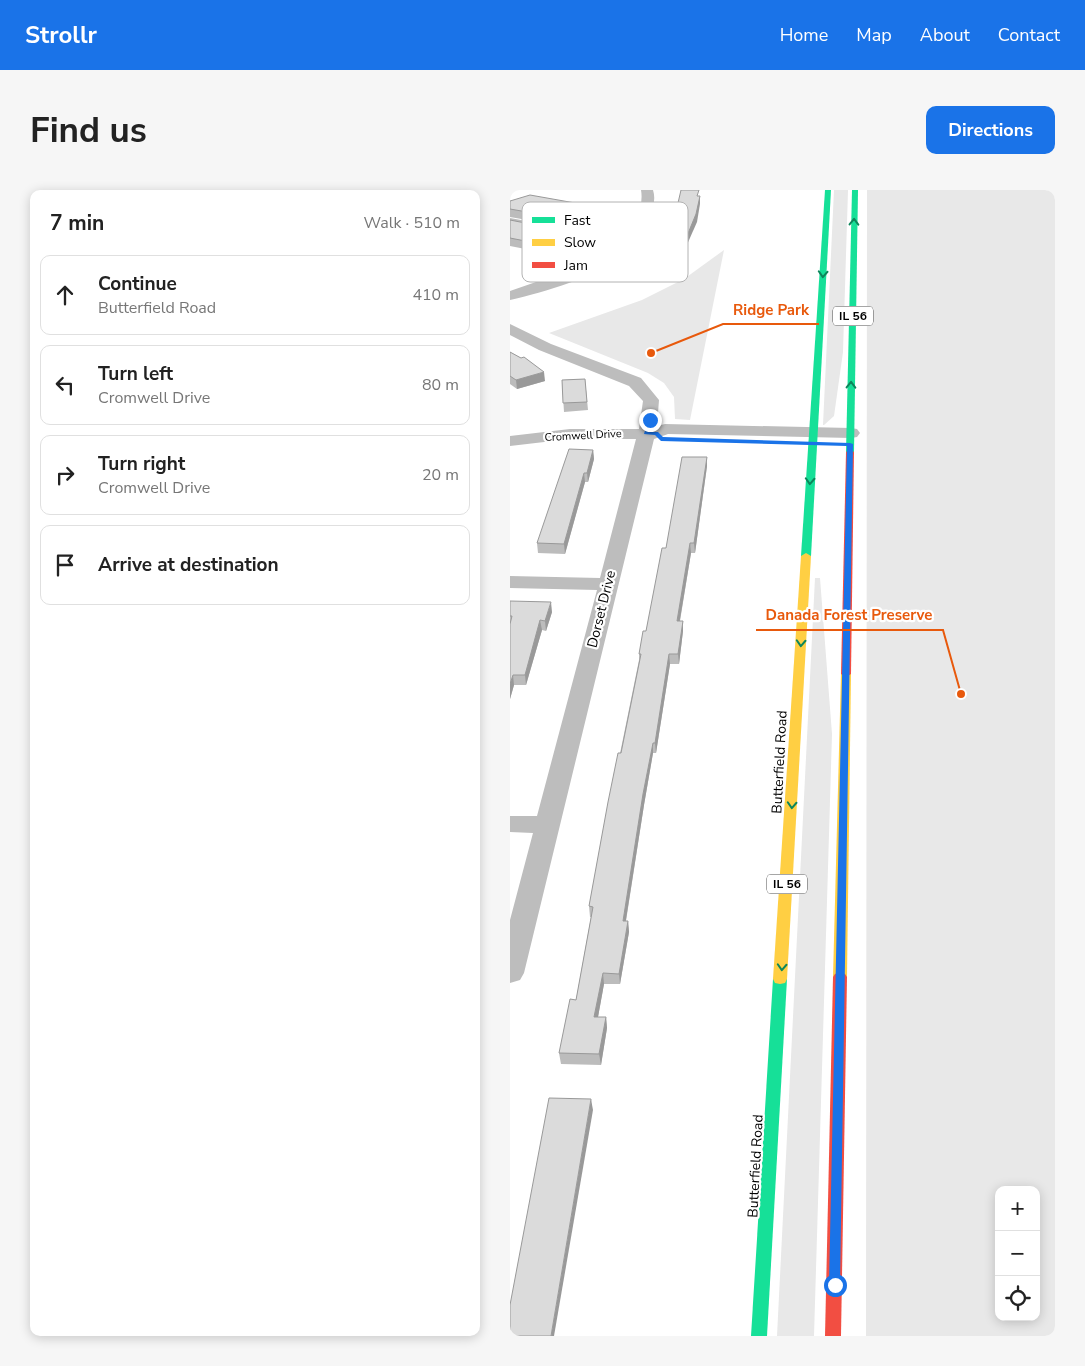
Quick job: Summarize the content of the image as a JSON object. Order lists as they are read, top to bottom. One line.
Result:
{"streets":{"main road":["IL 56","Butterfield Road"],"street":["Cromwell Drive","Dorset Drive"]},"crossings":[["IL 56","Cromwell Drive"],["Cromwell Drive","Dorset Drive"],["Cromwell Drive","Butterfield Road"]],"places":["Ridge Park","Danada Forest Preserve"],"legend":["Fast","Slow","Jam"],"page":{"header":"Strollr","nav":["Home","Map","About","Contact"],"buttons":"Directions","title":"Find us","heading":["7 min","Walk · 510 m"],"list":[["Continue","Butterfield Road","410 m"],["Turn left","Cromwell Drive","80 m"],["Turn right","Cromwell Drive","20 m"],"Arrive at destination"],"map_buttons":["+","−"]}}
